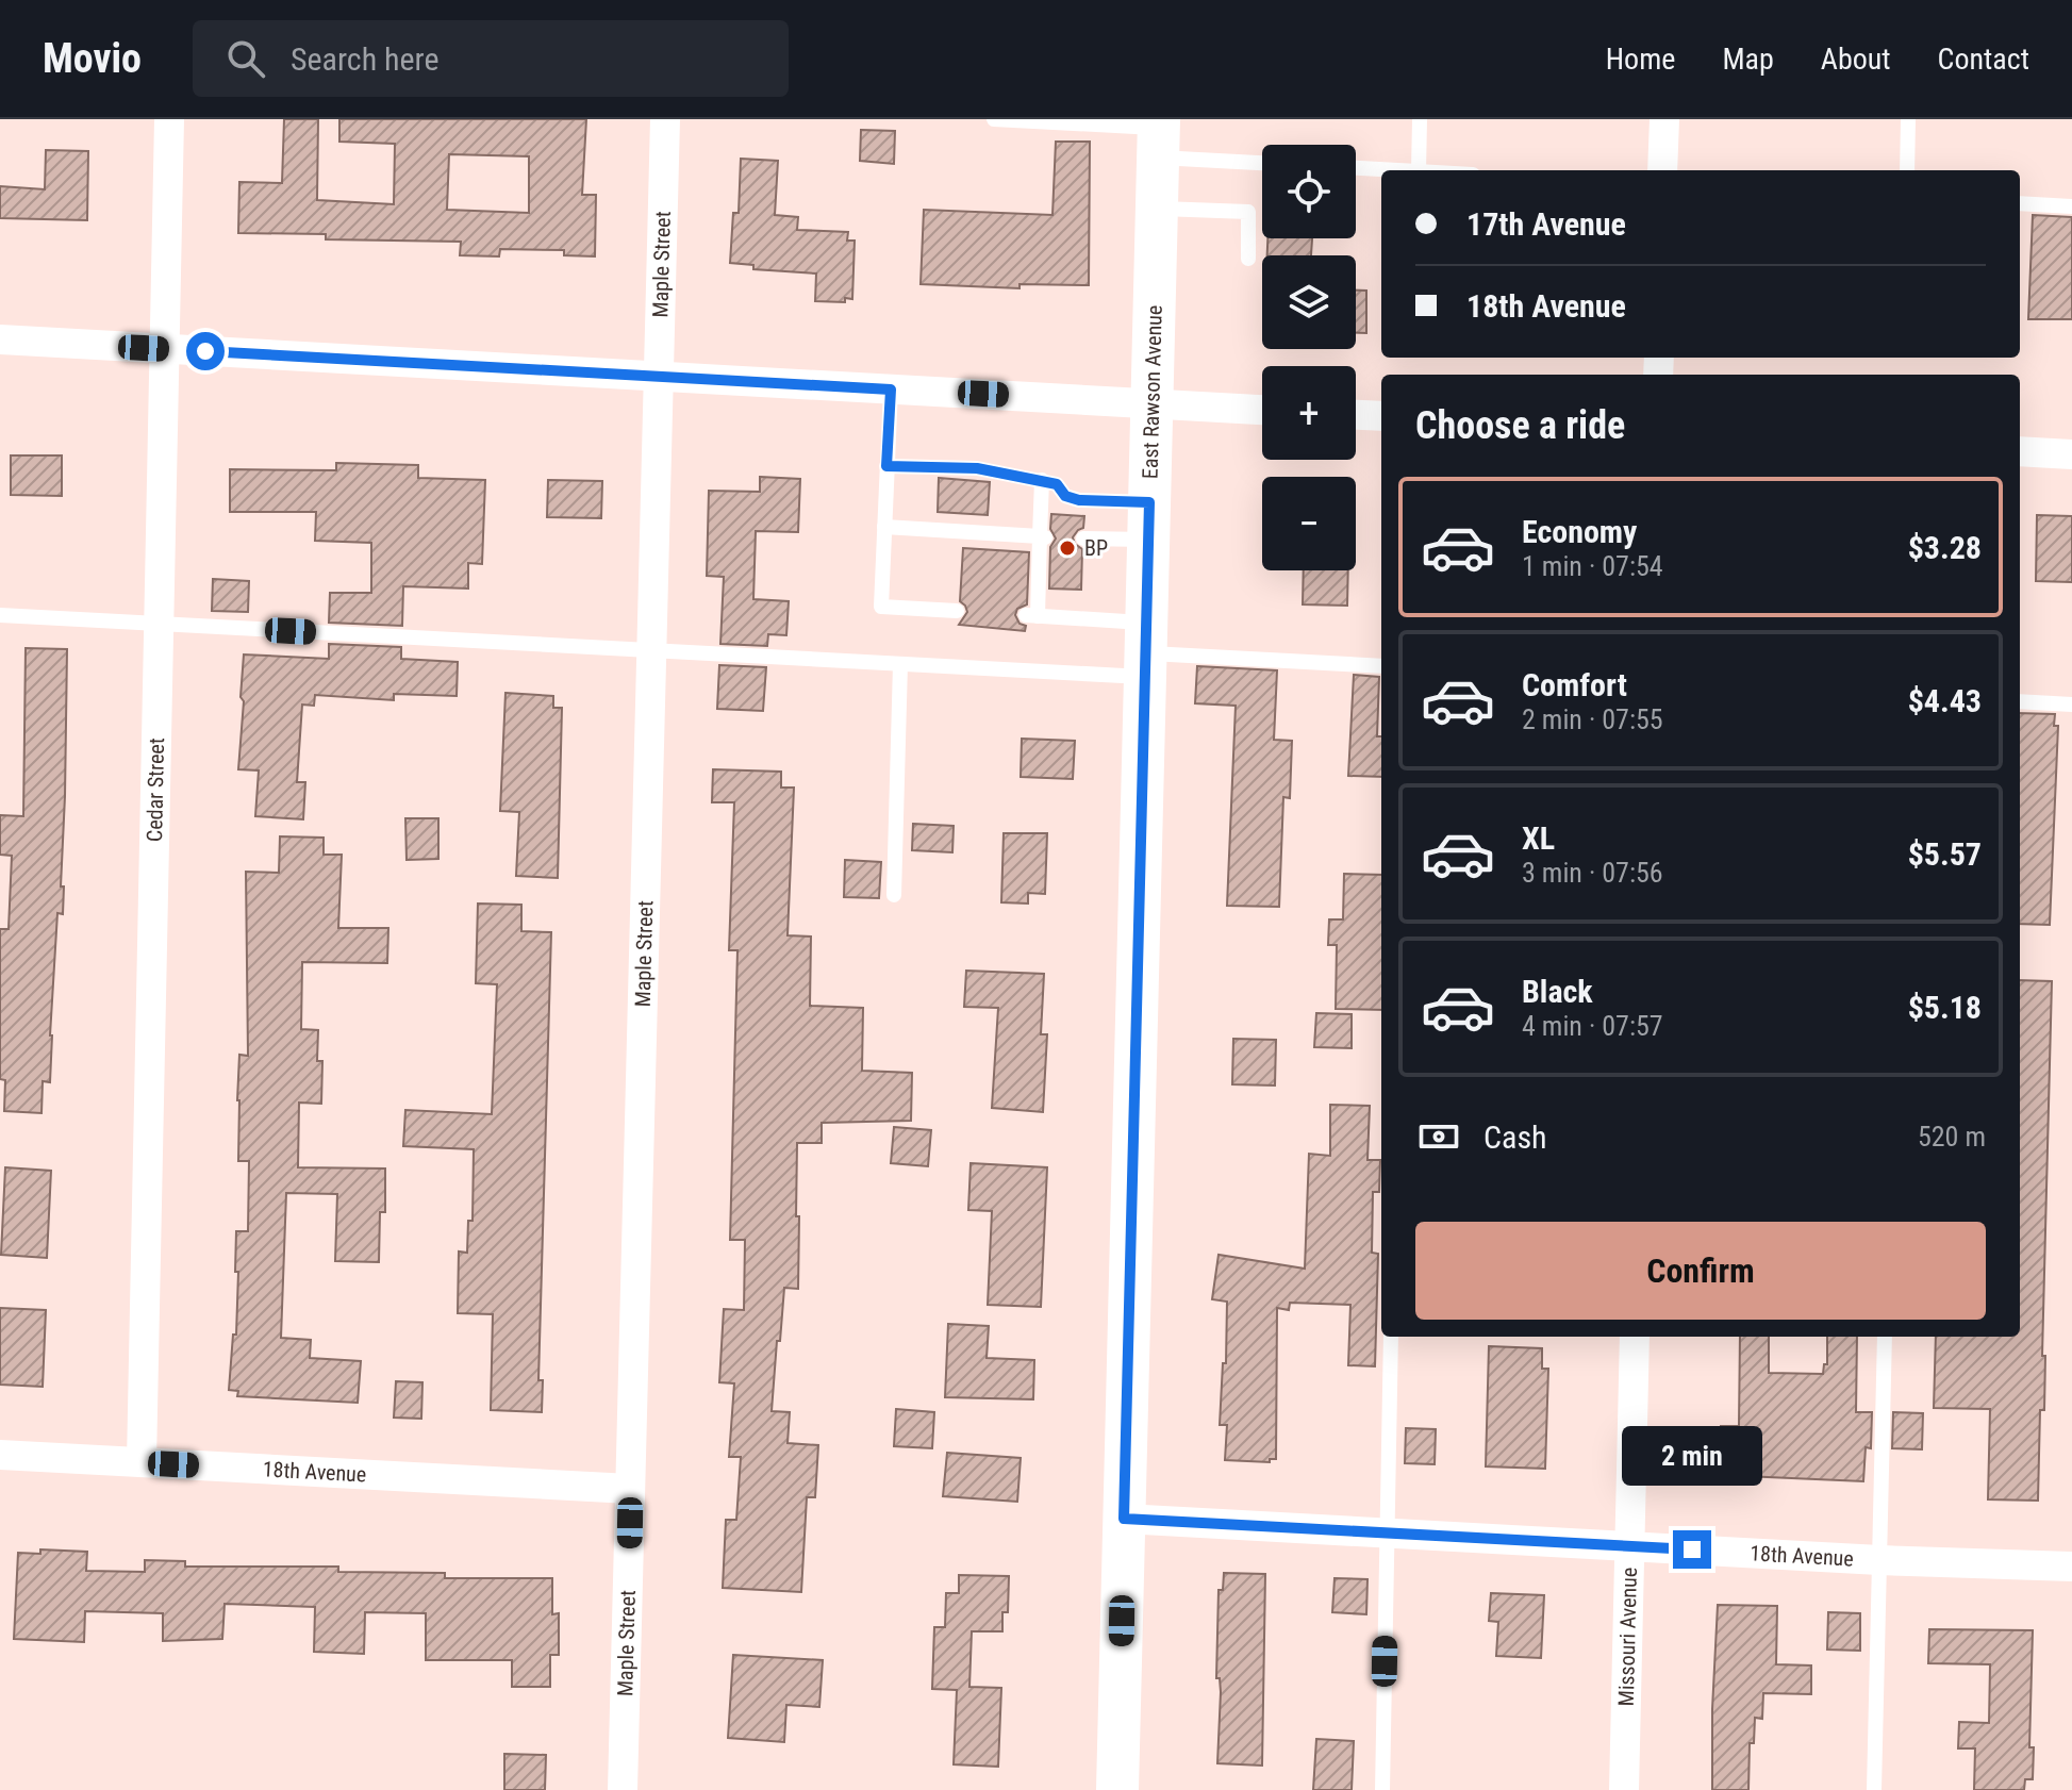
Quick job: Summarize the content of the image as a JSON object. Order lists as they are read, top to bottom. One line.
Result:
{"streets":{"main road":["East Rawson Avenue"],"street":["Maple Street","Cedar Street","18th Avenue","Missouri Avenue"]},"crossings":[["Maple Street","18th Avenue"],["East Rawson Avenue","18th Avenue"],["Cedar Street","18th Avenue"],["18th Avenue","Missouri Avenue"]],"places":["BP"],"page":{"header":"Movio","search":"Search here","nav":["Home","Map","About","Contact"],"map_buttons":["+","−"],"banner":["17th Avenue","18th Avenue"],"heading":"Choose a ride","list":[{"name":"Economy","note":"1 min · 07:54","value":"$3.28"},{"name":"Comfort","note":"2 min · 07:55","value":"$4.43"},{"name":"XL","note":"3 min · 07:56","value":"$5.57"},{"name":"Black","note":"4 min · 07:57","value":"$5.18"}],"pay":["Cash","520 m"],"buttons":"Confirm","bubble":"2 min"}}
